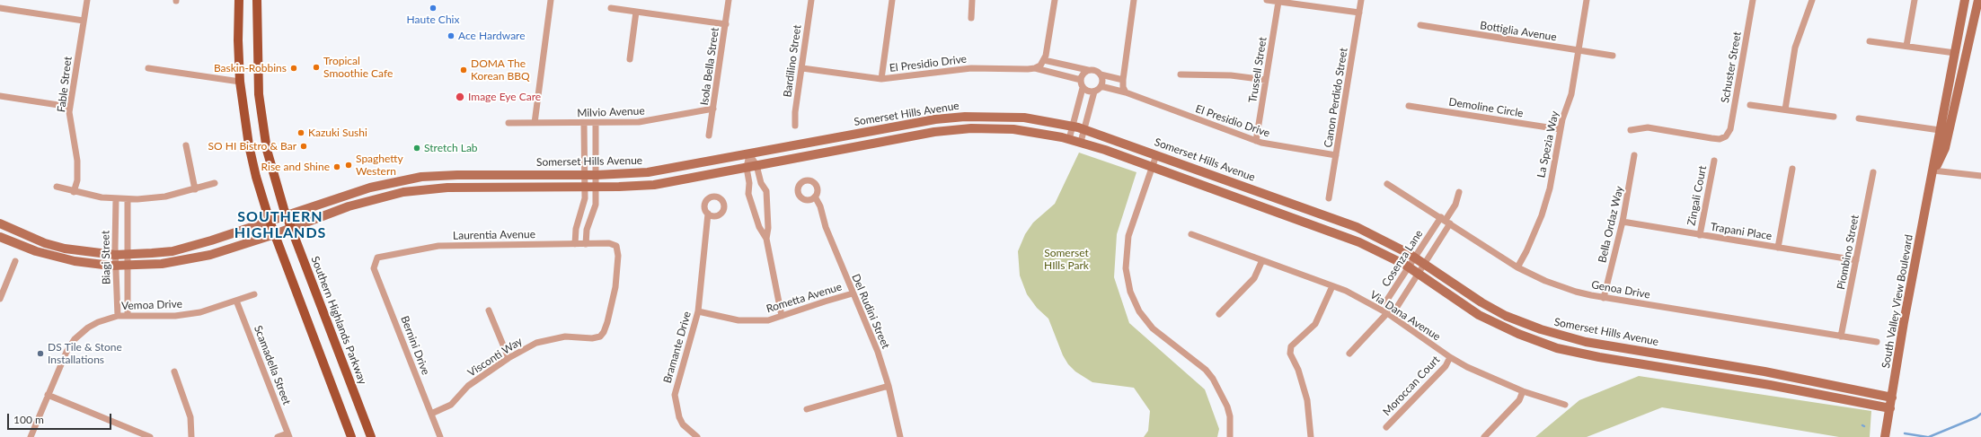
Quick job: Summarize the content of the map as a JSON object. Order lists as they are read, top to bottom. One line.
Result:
{"streets":{"main road":["Somerset Hills Avenue","South Valley View Boulevard","Southern Highlands Parkway"],"street":["Bottiglia Avenue","Bardilino Street","El Presidio Drive","Isola Bella Street","Schuster Street","Trussell Street","Fable Street","Canon Perdido Street","Demoline Circle","Milvio Avenue","La Spezia Way","Zingali Court","Bella Ordaz Way","Trapani Place","Laurentia Avenue","Piombino Street","Biagi Street","Cosenza Lane","Genoa Drive","Rometta Avenue","Vemoa Drive","Del Rudini Street","Via Dana Avenue","Bernini Drive","Bramante Drive","Visconti Way","Scamadella Street","Moroccan Court"]},"crossings":[["Bottiglia Avenue","La Spezia Way"],["Bardilino Street","El Presidio Drive"],["El Presidio Drive","Trussell Street"],["El Presidio Drive","Canon Perdido Street"],["Isola Bella Street","Milvio Avenue"],["Demoline Circle","La Spezia Way"],["Somerset Hills Avenue","Biagi Street"],["Somerset Hills Avenue","Cosenza Lane"],["Somerset Hills Avenue","South Valley View Boulevard"],["Somerset Hills Avenue","Southern Highlands Parkway"],["La Spezia Way","Genoa Drive"],["Zingali Court","Trapani Place"],["Bella Ordaz Way","Trapani Place"],["Bella Ordaz Way","Genoa Drive"],["Trapani Place","Piombino Street"],["Laurentia Avenue","Bernini Drive"],["Laurentia Avenue","Visconti Way"],["Piombino Street","Genoa Drive"],["Biagi Street","Vemoa Drive"],["Cosenza Lane","Genoa Drive"],["Cosenza Lane","Via Dana Avenue"],["Rometta Avenue","Del Rudini Street"],["Rometta Avenue","Bramante Drive"],["Vemoa Drive","Scamadella Street"],["Via Dana Avenue","Moroccan Court"],["Bernini Drive","Visconti Way"]],"districts":["SOUTHERN HIGHLANDS"],"parks":["Somerset HIlls Park"],"places":["Haute Chix","Ace Hardware","Tropical Smoothie Cafe","Baskin-Robbins","DOMA The Korean BBQ","Image Eye Care","Kazuki Sushi","SO HI Bistro & Bar","Stretch Lab","Spaghetty Western","Rise and Shine","DS Tile & Stone Installations"],"scale_bar":"100 m"}
